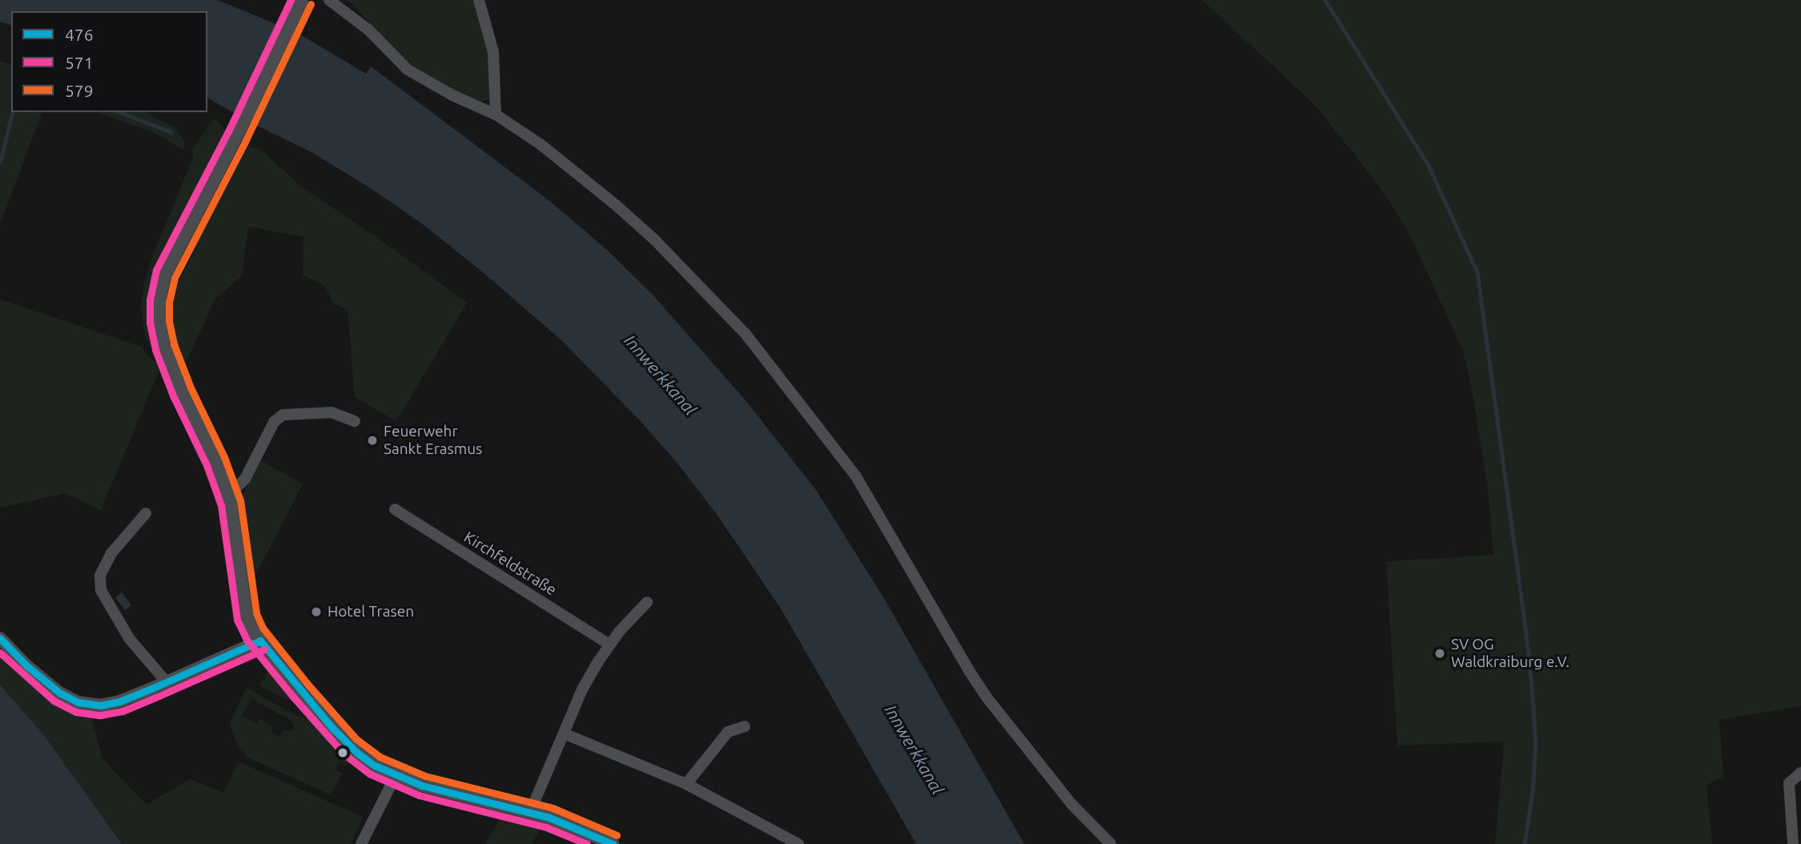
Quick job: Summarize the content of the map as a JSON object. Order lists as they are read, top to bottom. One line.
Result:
{"streets":{"street":["Kirchfeldstraße"]},"water":["Innwerkkanal"],"places":["Feuerwehr Sankt Erasmus","Hotel Trasen","SV OG Waldkraiburg e.V."],"lines":["transit line 571","transit line 579","transit line 476"],"legend":["476","571","579"]}
